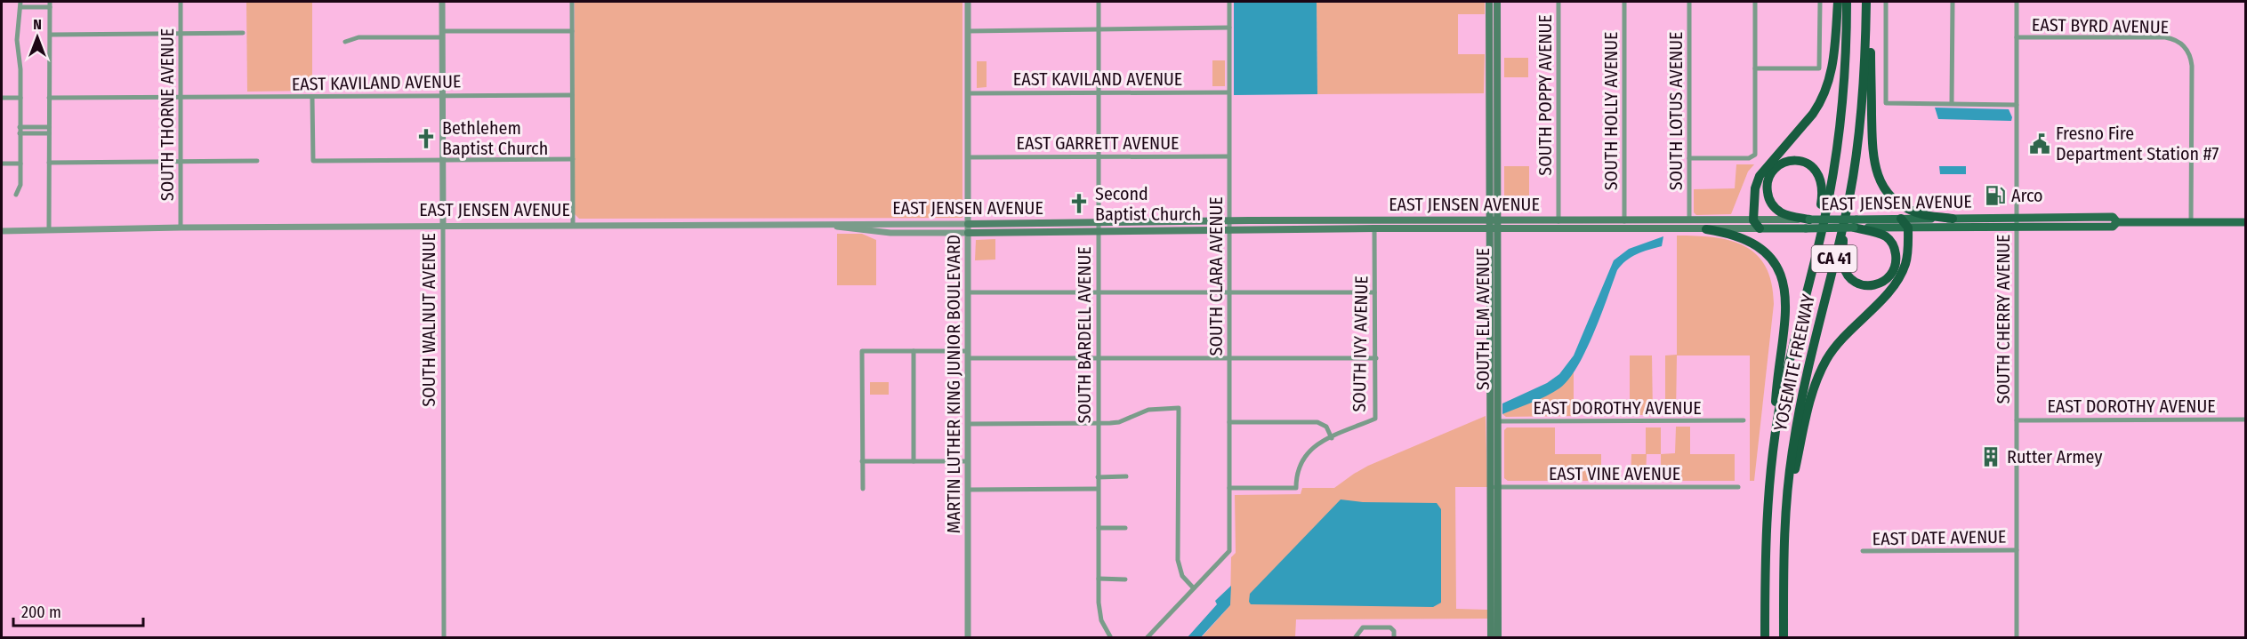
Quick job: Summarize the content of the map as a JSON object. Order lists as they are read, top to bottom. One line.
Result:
{"streets":{"highway":["CA 41","YOSEMITE FREEWAY"],"main road":["EAST JENSEN AVENUE","SOUTH ELM AVENUE"],"street":["EAST BYRD AVENUE","EAST KAVILAND AVENUE","SOUTH POPPY AVENUE","SOUTH HOLLY AVENUE","SOUTH LOTUS AVENUE","SOUTH THORNE AVENUE","EAST GARRETT AVENUE","SOUTH CLARA AVENUE","SOUTH CHERRY AVENUE","SOUTH WALNUT AVENUE","SOUTH BARDELL AVENUE","SOUTH IVY AVENUE","MARTIN LUTHER KING JUNIOR BOULEVARD","EAST DOROTHY AVENUE","EAST VINE AVENUE","EAST DATE AVENUE"]},"crossings":[["EAST BYRD AVENUE","EAST JENSEN AVENUE"],["EAST BYRD AVENUE","SOUTH CHERRY AVENUE"],["EAST KAVILAND AVENUE","SOUTH THORNE AVENUE"],["EAST KAVILAND AVENUE","SOUTH CLARA AVENUE"],["EAST KAVILAND AVENUE","SOUTH WALNUT AVENUE"],["EAST KAVILAND AVENUE","SOUTH BARDELL AVENUE"],["EAST KAVILAND AVENUE","MARTIN LUTHER KING JUNIOR BOULEVARD"],["SOUTH POPPY AVENUE","EAST JENSEN AVENUE"],["SOUTH HOLLY AVENUE","EAST JENSEN AVENUE"],["SOUTH LOTUS AVENUE","EAST JENSEN AVENUE"],["SOUTH THORNE AVENUE","EAST JENSEN AVENUE"],["EAST GARRETT AVENUE","SOUTH CLARA AVENUE"],["EAST GARRETT AVENUE","SOUTH BARDELL AVENUE"],["EAST GARRETT AVENUE","MARTIN LUTHER KING JUNIOR BOULEVARD"],["EAST JENSEN AVENUE","SOUTH CLARA AVENUE"],["EAST JENSEN AVENUE","SOUTH ELM AVENUE"],["EAST JENSEN AVENUE","SOUTH CHERRY AVENUE"],["EAST JENSEN AVENUE","SOUTH WALNUT AVENUE"],["EAST JENSEN AVENUE","SOUTH BARDELL AVENUE"],["EAST JENSEN AVENUE","SOUTH IVY AVENUE"],["EAST JENSEN AVENUE","MARTIN LUTHER KING JUNIOR BOULEVARD"],["SOUTH CLARA AVENUE","SOUTH IVY AVENUE"],["SOUTH ELM AVENUE","EAST DOROTHY AVENUE"],["SOUTH ELM AVENUE","EAST VINE AVENUE"],["SOUTH CHERRY AVENUE","EAST DOROTHY AVENUE"],["SOUTH CHERRY AVENUE","EAST DATE AVENUE"]],"places":{"church":["Bethlehem Baptist Church","Second Baptist Church"],"public building":["Fresno Fire Department Station #7"],"fuel station":["Arco"],"building":["Rutter Armey"]},"scale_bar":"200 m","north":"top"}
